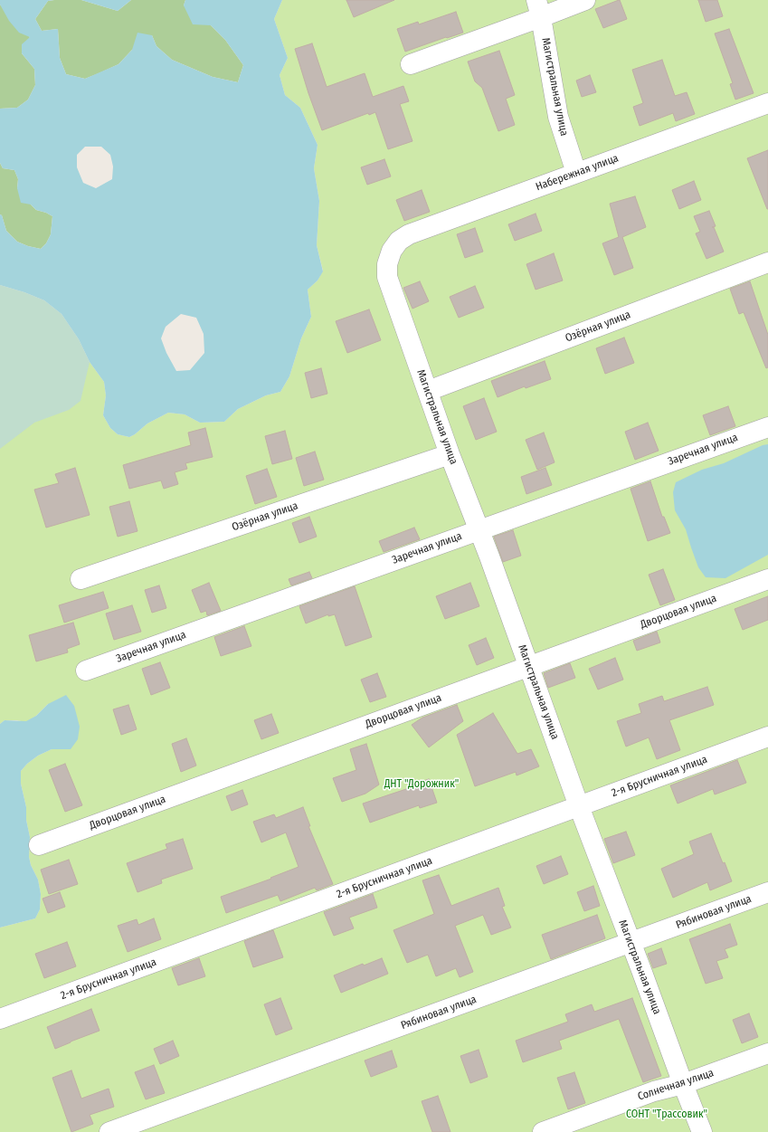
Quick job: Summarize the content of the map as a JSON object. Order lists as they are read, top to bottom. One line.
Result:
{"streets":{"street":["Магистральная улица","Набережная улица","Озёрная улица","Заречная улица","Дворцовая улица","2-я Брусничная улица","Рябиновая улица","Солнечная улица"]},"crossings":[["Магистральная улица","Набережная улица"],["Магистральная улица","Озёрная улица"],["Магистральная улица","Заречная улица"],["Магистральная улица","Дворцовая улица"],["Магистральная улица","2-я Брусничная улица"],["Магистральная улица","Рябиновая улица"],["Магистральная улица","Солнечная улица"]],"parks":["ДНТ \"Дорожник\"","СОНТ \"Трассовик\""]}
